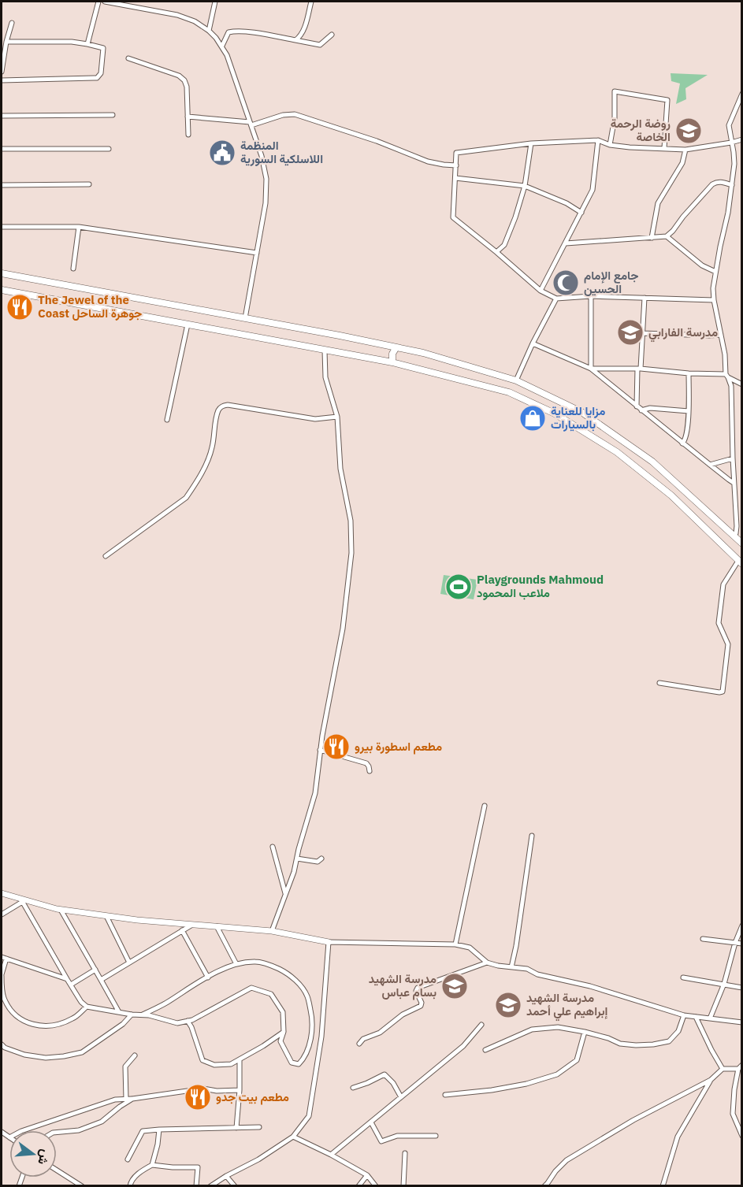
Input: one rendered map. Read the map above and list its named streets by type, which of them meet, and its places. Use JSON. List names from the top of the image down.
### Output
{
  "places": {
    "school or university": [
      "روضة الرحمة الخاصة",
      "مدرسة الفارابي",
      "مدرسة الشهيد بسام عباس",
      "مدرسة الشهيد إبراهيم علي أحمد"
    ],
    "public building": ["المنظمة اللاسلكية السورية"],
    "mosque": ["جامع الإمام الحسين"],
    "restaurant": ["The Jewel of the Coast جوهرة الساحل", "مطعم اسطورة بيرو", "مطعم بيت جدو"],
    "shop": ["مزايا للعناية بالسيارات"],
    "sports": ["Playgrounds Mahmoud ملاعب المحمود"]
  },
  "north": "right"
}
